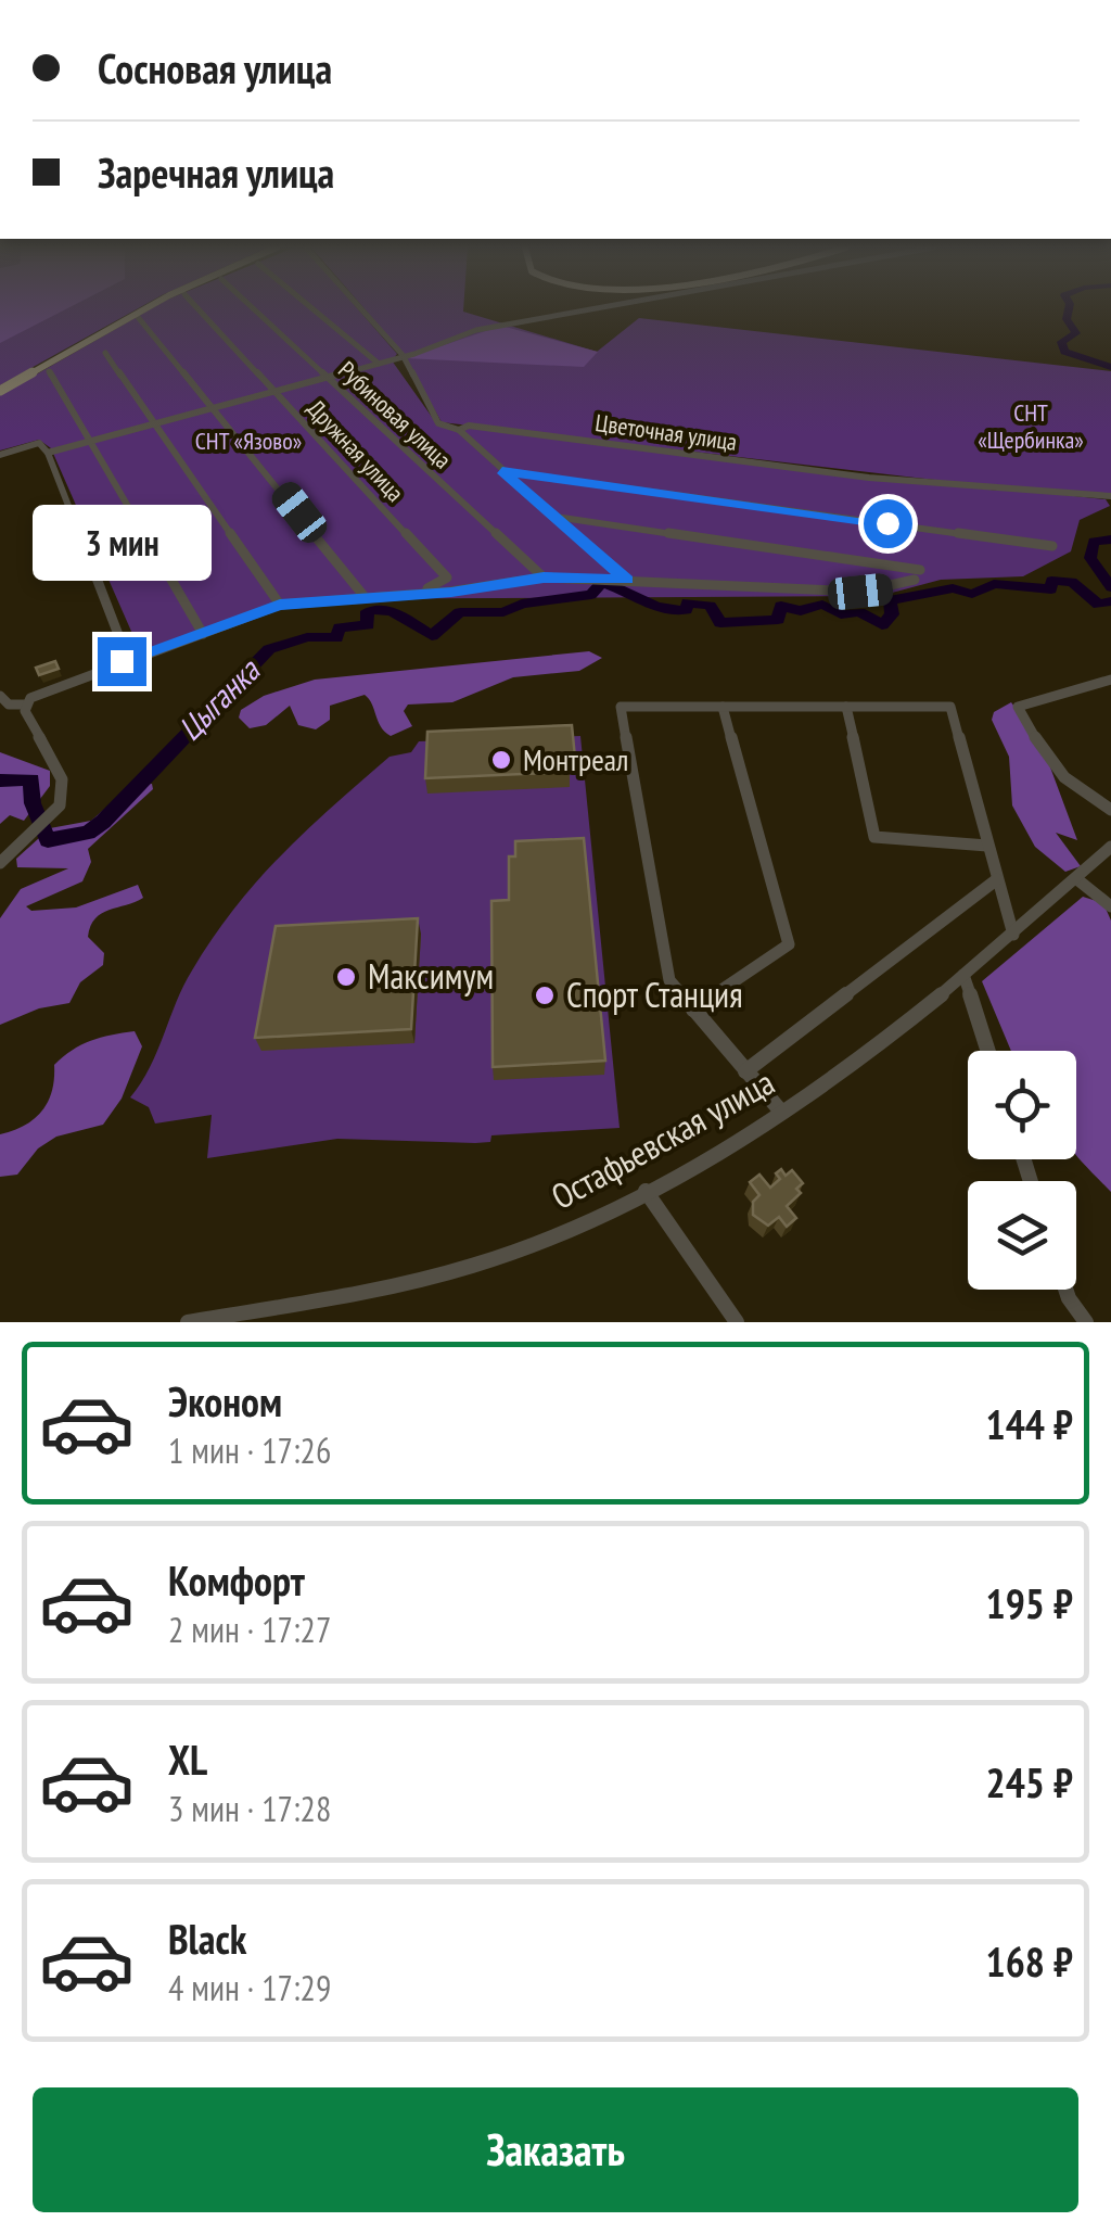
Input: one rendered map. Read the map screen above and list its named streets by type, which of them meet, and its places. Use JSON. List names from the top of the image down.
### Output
{
  "streets": {
    "street": [
      "Рубиновая улица",
      "Цветочная улица",
      "Дружная улица",
      "Остафьевская улица"
    ]
  },
  "water": ["Цыганка"],
  "parks": ["СНТ «Щербинка»", "СНТ «Язово»"],
  "places": ["Монтреал", "Максимум", "Спорт Станция"],
  "page": {
    "banner": ["Сосновая улица", "Заречная улица"],
    "bubble": "3 мин",
    "list": [
      {
        "name": "Эконом",
        "note": "1 мин · 17:26",
        "value": "144 ₽"
      },
      {
        "name": "Комфорт",
        "note": "2 мин · 17:27",
        "value": "195 ₽"
      },
      {
        "name": "XL",
        "note": "3 мин · 17:28",
        "value": "245 ₽"
      },
      {
        "name": "Black",
        "note": "4 мин · 17:29",
        "value": "168 ₽"
      }
    ],
    "buttons": "Заказать"
  }
}
